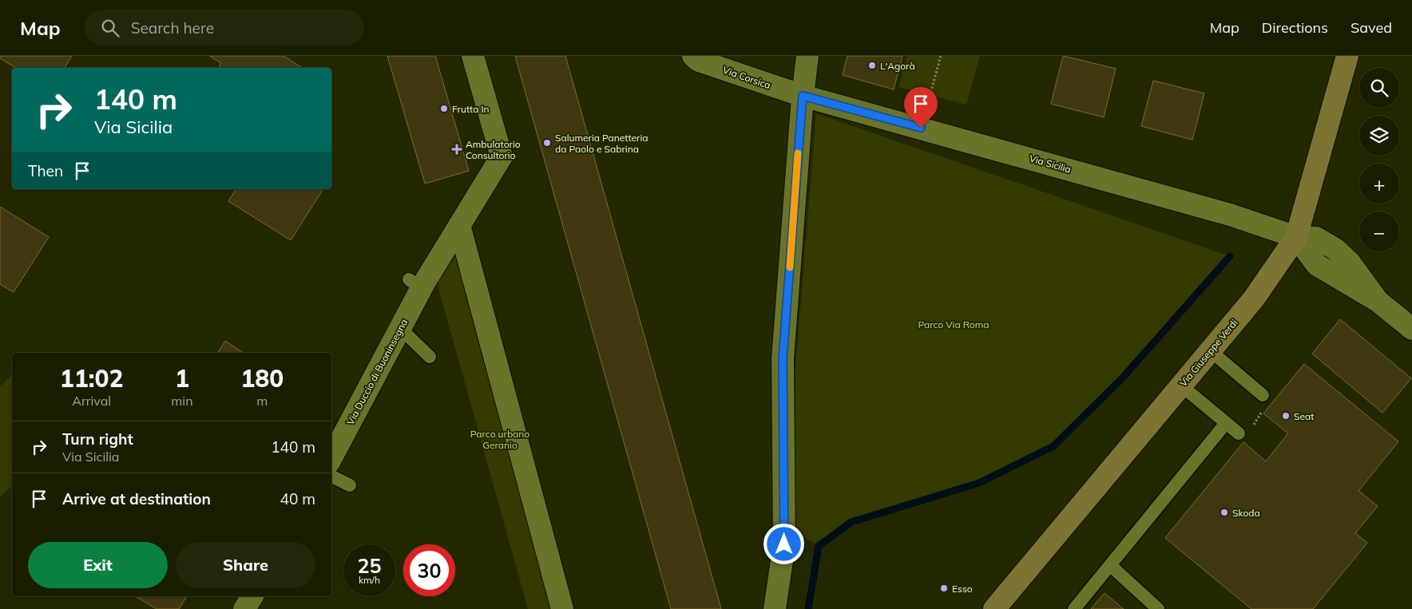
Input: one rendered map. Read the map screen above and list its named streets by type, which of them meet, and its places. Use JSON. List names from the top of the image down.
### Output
{
  "streets": {
    "main road": ["Via Giuseppe Verdi"],
    "street": ["Via Corsica", "Via Sicilia", "Via Duccio di Buoninsegna"]
  },
  "crossings": [
    ["Via Corsica", "Via Sicilia"],
    ["Via Sicilia", "Via Giuseppe Verdi"]
  ],
  "parks": ["Parco Via Roma", "Parco urbano Geranio"],
  "places": {
    "other": [
      "L'Agorà",
      "Frutta In",
      "Salumeria Panetteria da Paolo e Sabrina",
      "Seat",
      "Skoda",
      "Esso"
    ],
    "health": ["Ambulatorio Consultorio"]
  },
  "page": {
    "header": "Map",
    "search": "Search here",
    "nav": ["Map", "Directions", "Saved"],
    "map_buttons": ["+", "−"],
    "turn": ["140 m", "Via Sicilia"],
    "then": "Then",
    "eta": [
      "11:02",
      "Arrival",
      "1",
      "min",
      "180",
      "m"
    ],
    "list": [
      {
        "name": "Turn right",
        "note": "Via Sicilia",
        "value": "140 m"
      },
      {
        "name": "Arrive at destination",
        "value": "40 m"
      }
    ],
    "buttons": ["Exit", "Share"],
    "speed": "25 km/h",
    "limit": "30"
  }
}
